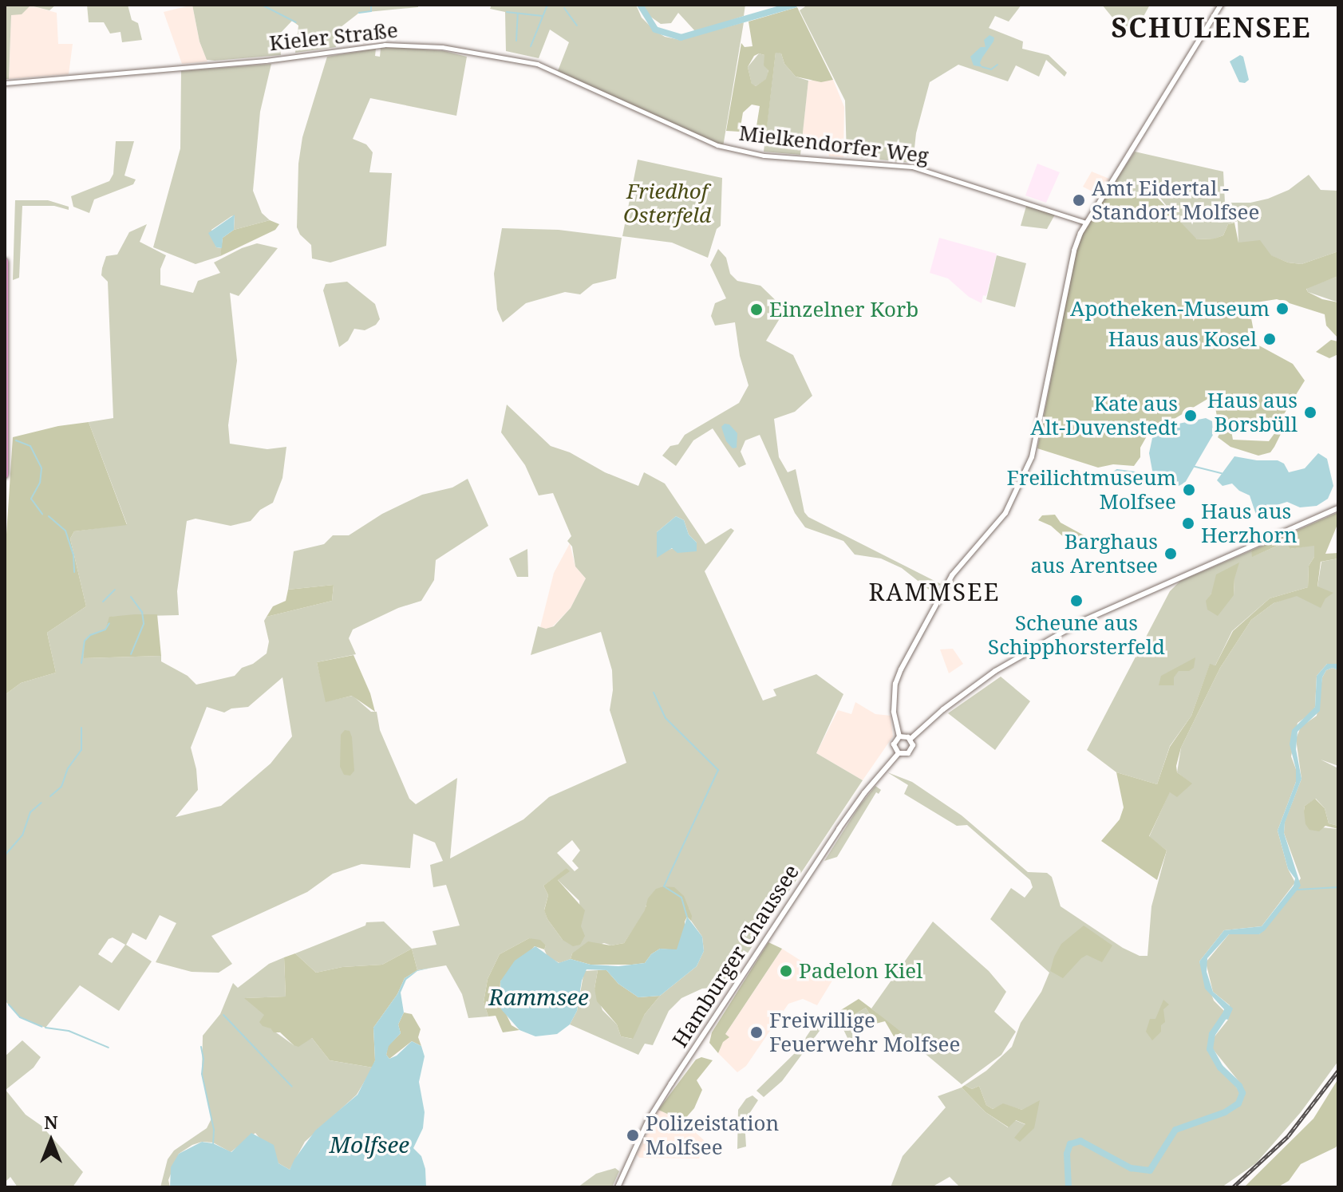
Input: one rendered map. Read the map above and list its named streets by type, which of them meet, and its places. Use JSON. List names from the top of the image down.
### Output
{
  "streets": {
    "main road": ["Hamburger Chaussee"],
    "street": ["Kieler Straße", "Mielkendorfer Weg"]
  },
  "crossings": [
    ["Kieler Straße", "Mielkendorfer Weg"]
  ],
  "districts": ["SCHULENSEE", "RAMMSEE"],
  "water": ["Rammsee", "Molfsee"],
  "parks": ["Friedhof Osterfeld"],
  "places": [
    "Amt Eidertal - Standort Molfsee",
    "Apotheken-Museum",
    "Einzelner Korb",
    "Haus aus Kosel",
    "Haus aus Borsbüll",
    "Kate aus Alt-Duvenstedt",
    "Freilichtmuseum Molfsee",
    "Haus aus Herzhorn",
    "Barghaus aus Arentsee",
    "Scheune aus Schipphorsterfeld",
    "Padelon Kiel",
    "Freiwillige Feuerwehr Molfsee",
    "Polizeistation Molfsee"
  ],
  "north": "top"
}
